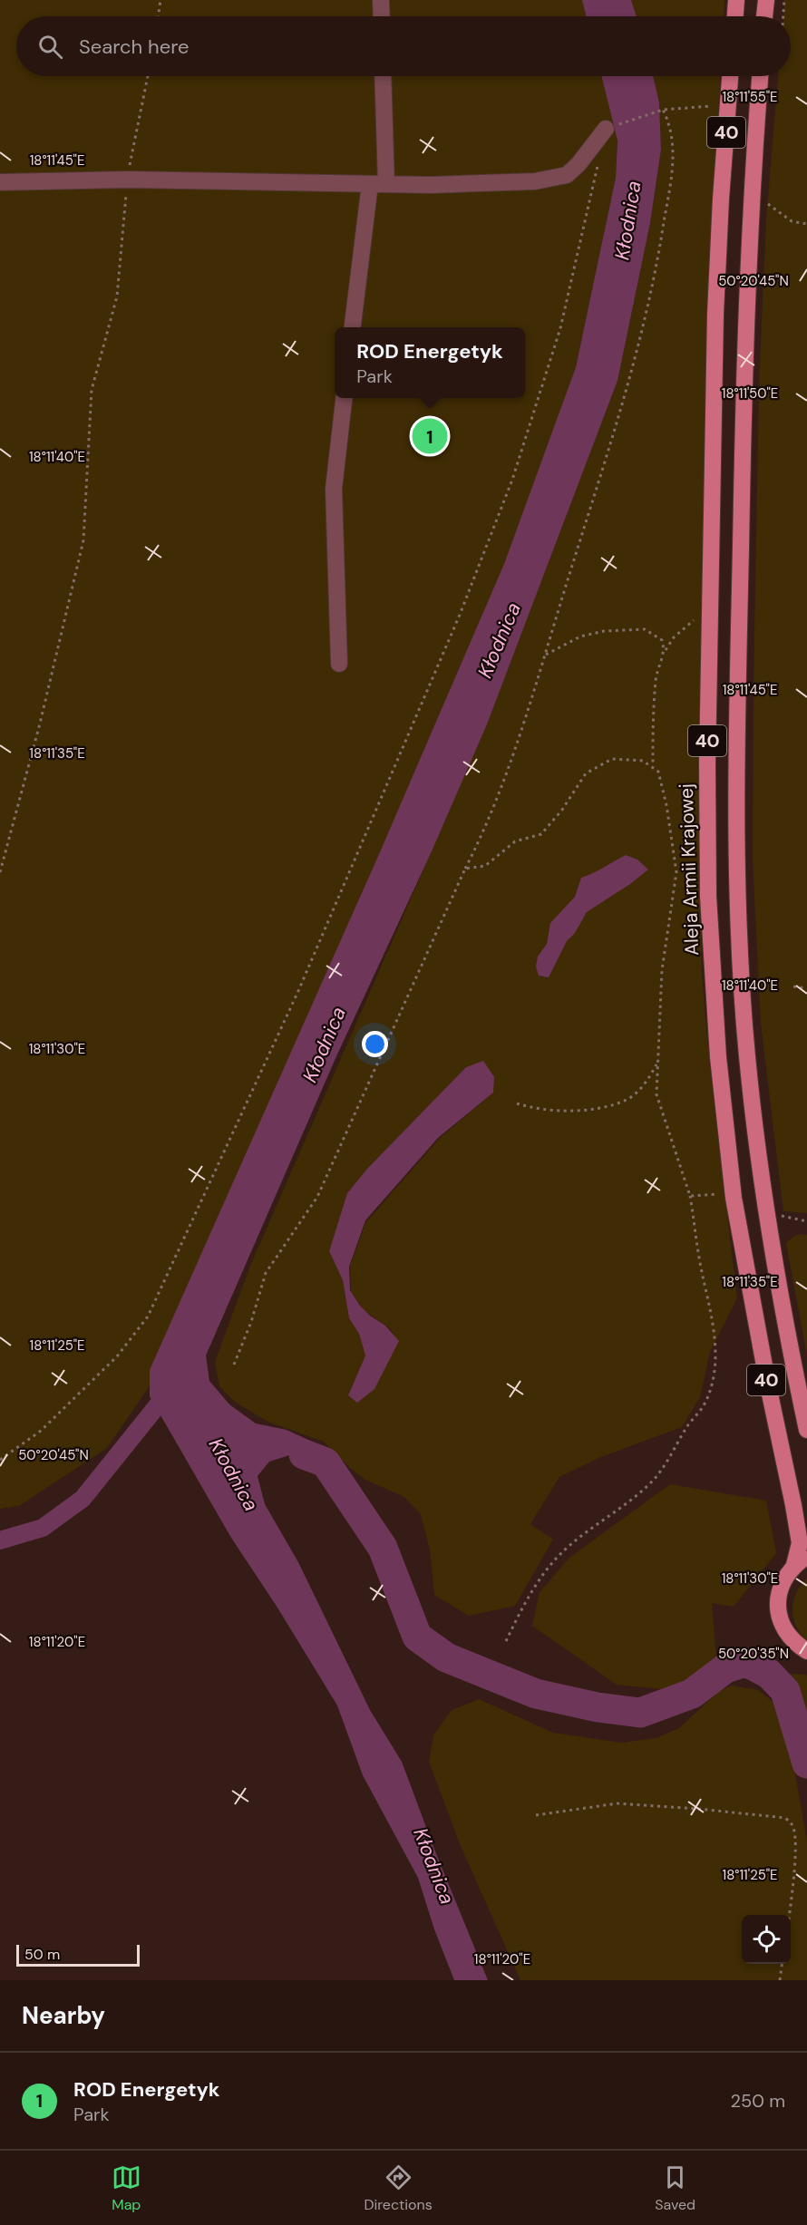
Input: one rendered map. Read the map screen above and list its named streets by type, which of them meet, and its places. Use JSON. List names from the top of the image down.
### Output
{
  "streets": {
    "main road": ["40", "Aleja Armii Krajowej"]
  },
  "crossings": [
    ["40", "Aleja Armii Krajowej"]
  ],
  "water": ["Kłodnica"],
  "scale_bar": "50 m",
  "page": {
    "search": "Search here",
    "popup": ["ROD Energetyk", "Park"],
    "pins": "1",
    "scale": "50 m",
    "heading": "Nearby",
    "list": [
      {
        "mark": "1",
        "name": "ROD Energetyk",
        "note": "Park",
        "value": "250 m"
      }
    ],
    "nav": ["Map", "Directions", "Saved"]
  },
  "coordinates": [
    "18°11'55\"E",
    "18°11'45\"E",
    "50°20'45\"N",
    "18°11'50\"E",
    "18°11'40\"E",
    "18°11'35\"E",
    "18°11'30\"E",
    "18°11'25\"E",
    "18°11'20\"E",
    "50°20'35\"N"
  ]
}
